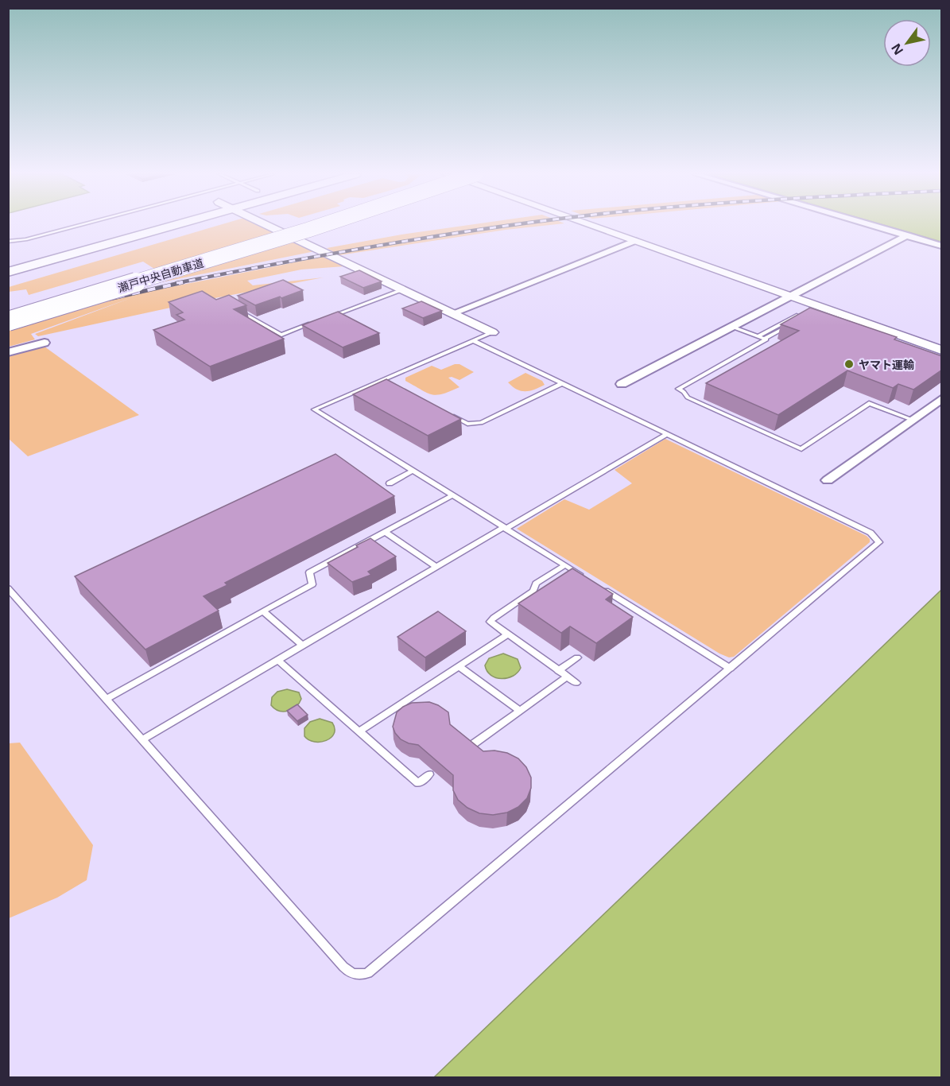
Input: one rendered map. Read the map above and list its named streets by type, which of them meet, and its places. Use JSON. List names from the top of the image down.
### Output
{
  "streets": {
    "highway": ["瀬戸中央自動車道"]
  },
  "places": ["ヤマト運輸"],
  "north": "bottom left"
}
